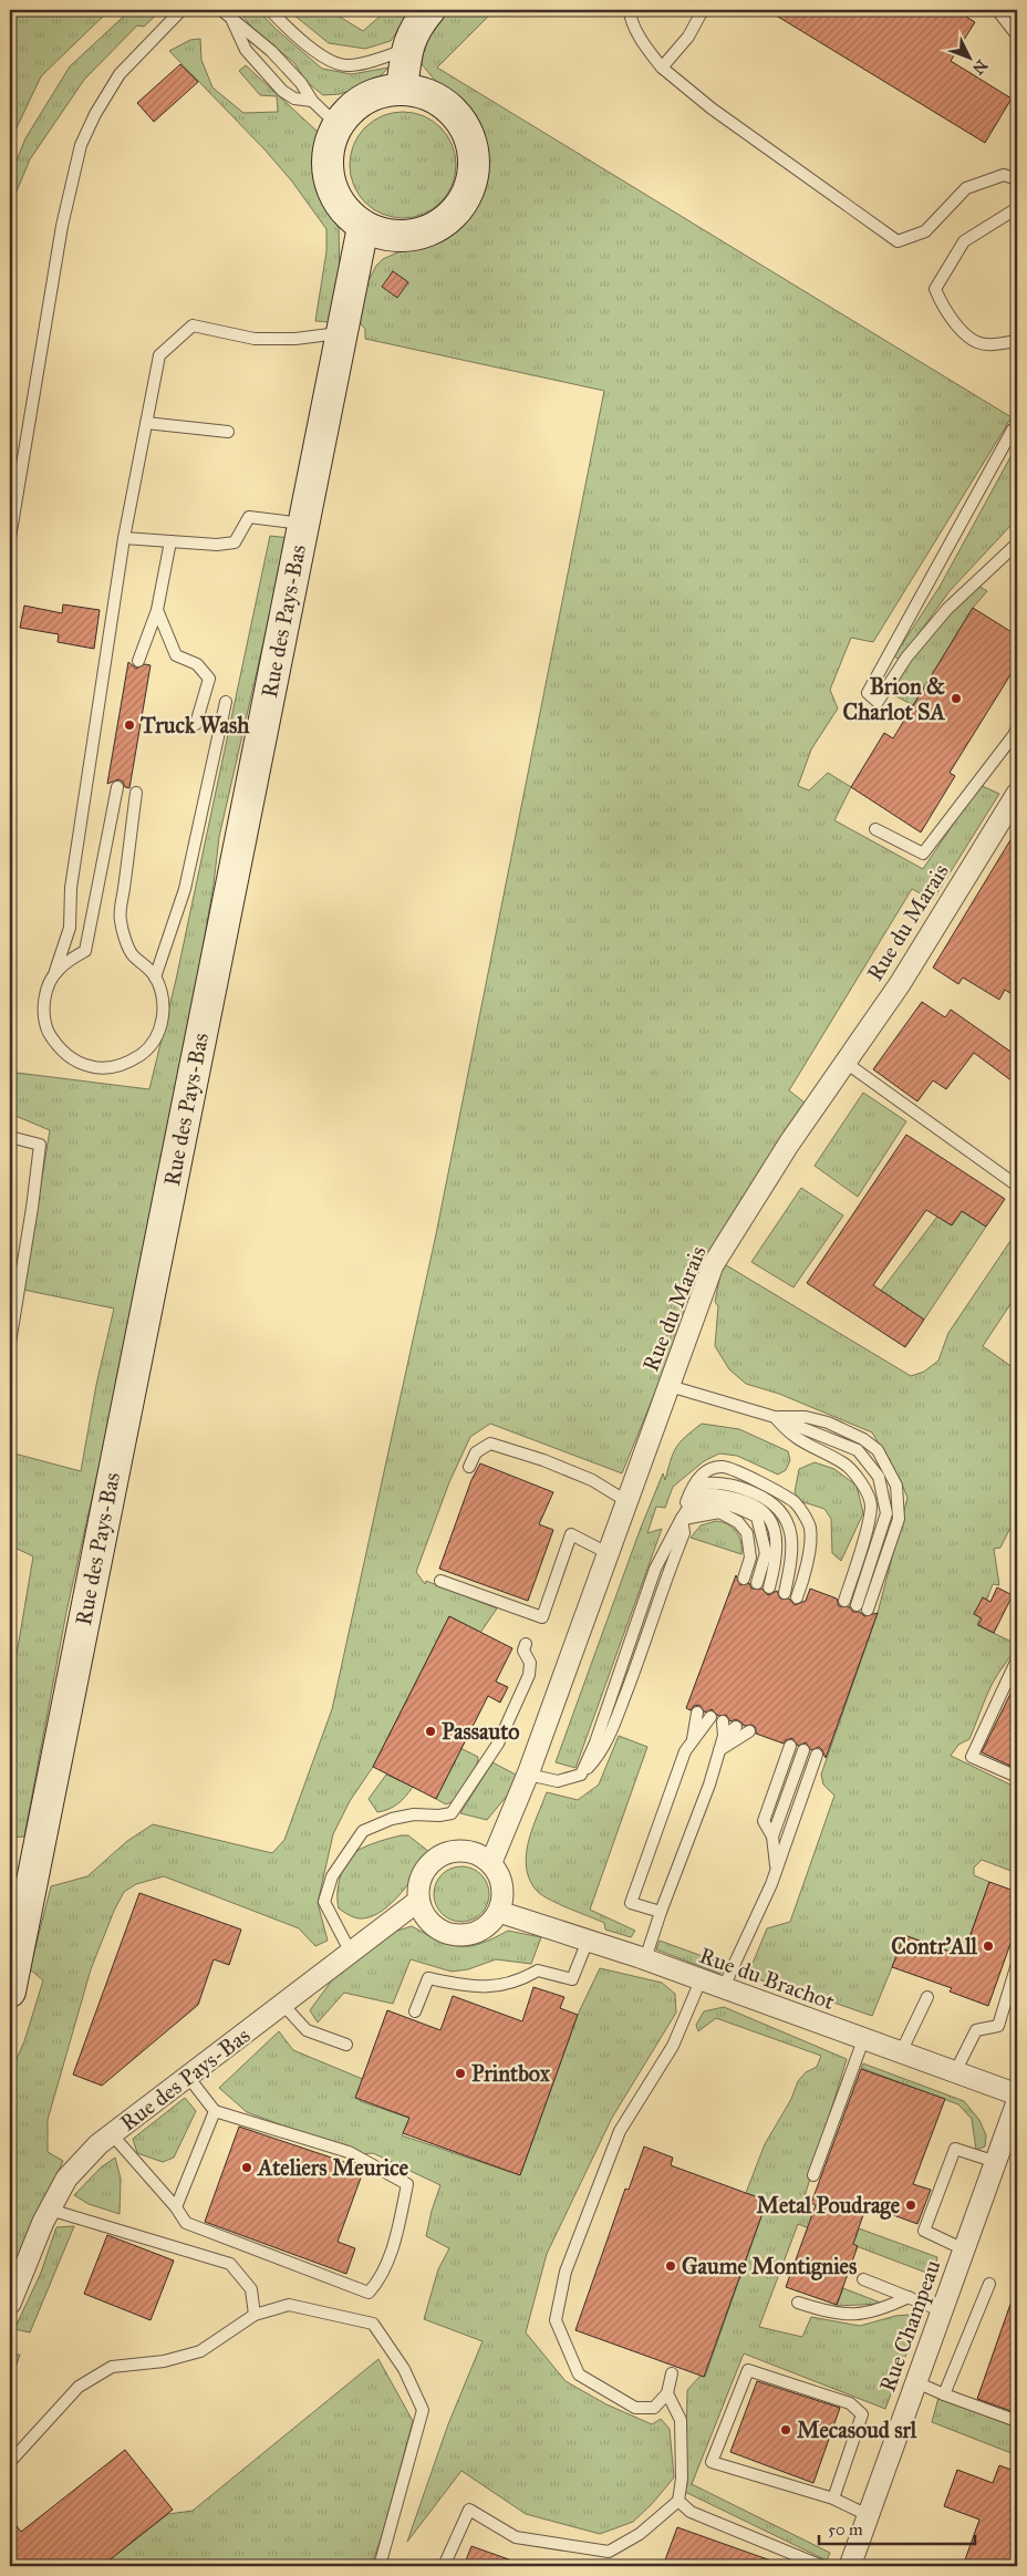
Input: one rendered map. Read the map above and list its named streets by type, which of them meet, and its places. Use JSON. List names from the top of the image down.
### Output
{
  "streets": {
    "street": [
      "Rue des Pays-Bas",
      "Rue du Marais",
      "Rue du Brachot",
      "Rue Champeau"
    ]
  },
  "crossings": [
    ["Rue des Pays-Bas", "Rue du Marais"],
    ["Rue des Pays-Bas", "Rue du Brachot"],
    ["Rue du Marais", "Rue du Brachot"]
  ],
  "places": [
    "Brion & Charlot SA",
    "Truck Wash",
    "Passauto",
    "Contr'All",
    "Printbox",
    "Ateliers Meurice",
    "Metal Poudrage",
    "Gaume Montignies",
    "Mecasoud srl"
  ],
  "scale_bar": "50 m",
  "north": "bottom right"
}
